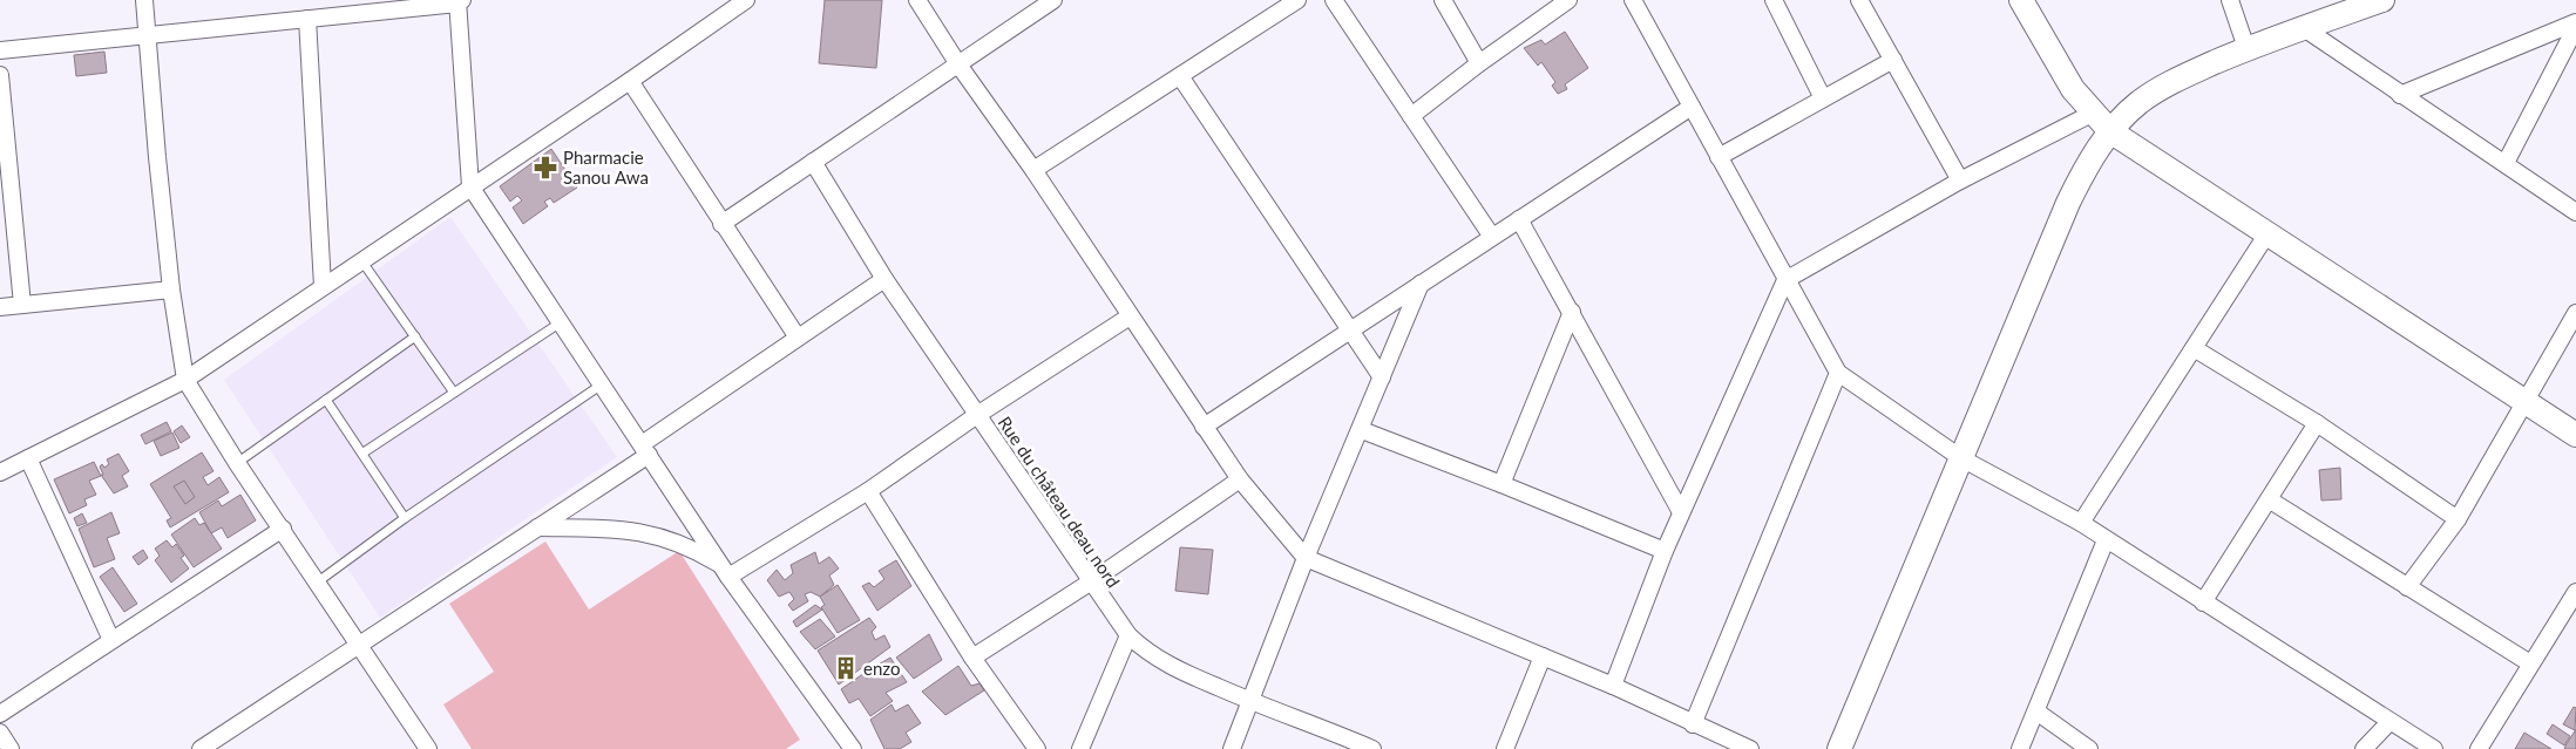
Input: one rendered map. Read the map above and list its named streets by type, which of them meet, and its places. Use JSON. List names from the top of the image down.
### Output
{
  "streets": {
    "street": ["Rue du château deau nord"]
  },
  "places": {
    "pharmacy": ["Pharmacie Sanou Awa"],
    "building": ["enzo"]
  }
}
